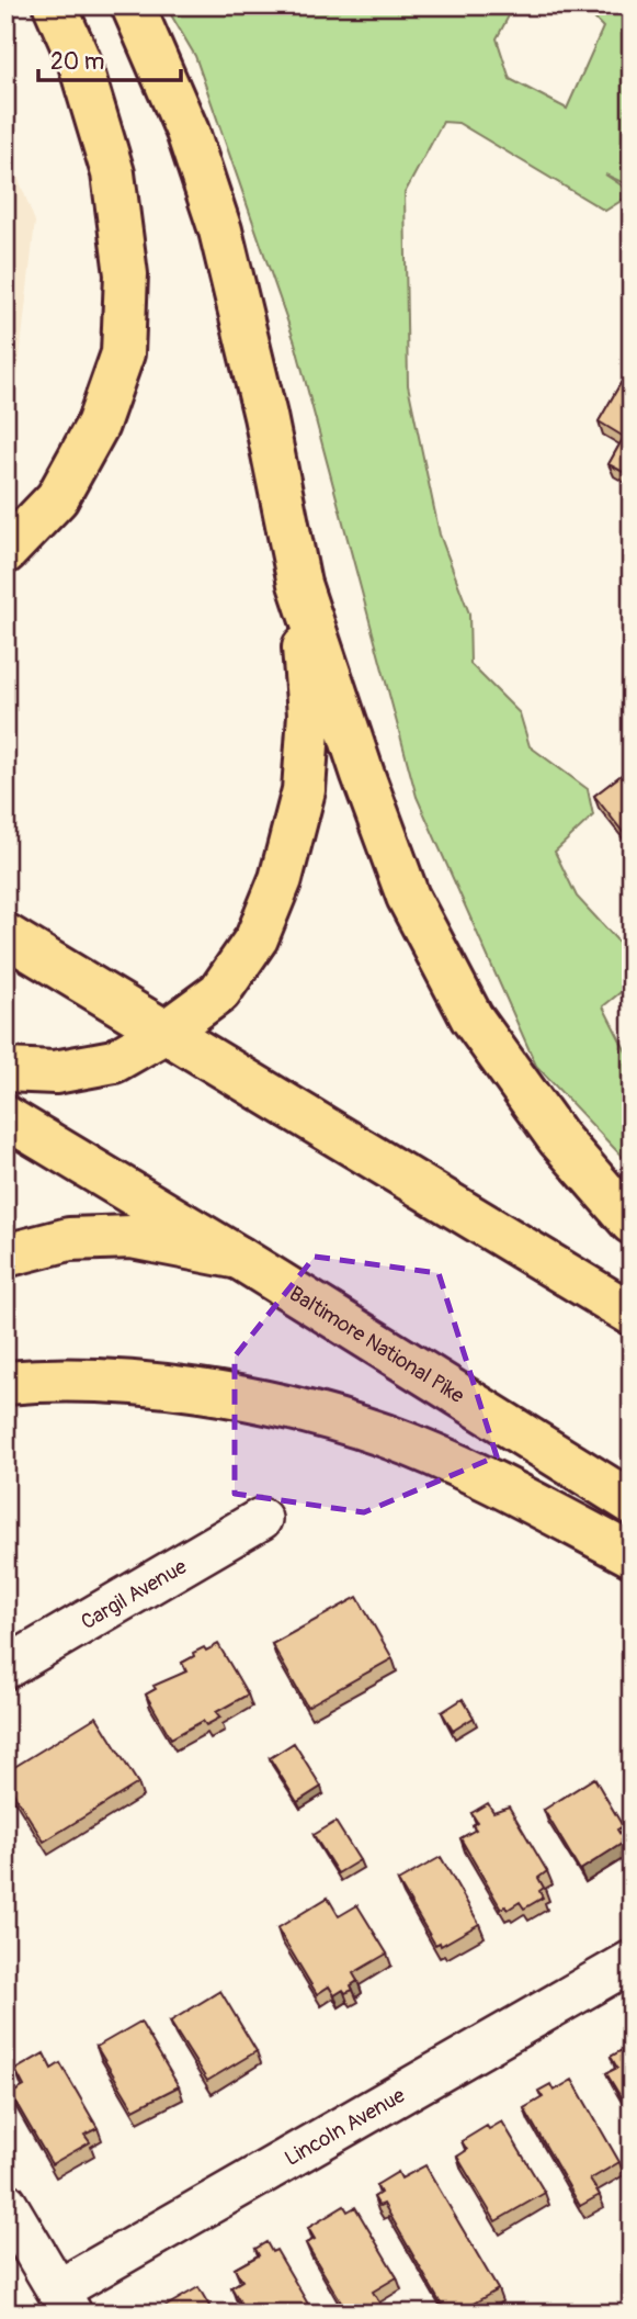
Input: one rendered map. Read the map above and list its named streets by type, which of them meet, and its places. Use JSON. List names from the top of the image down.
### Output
{
  "streets": {
    "main road": ["Baltimore National Pike"],
    "street": ["Cargil Avenue", "Lincoln Avenue"]
  },
  "scale_bar": "20 m"
}
